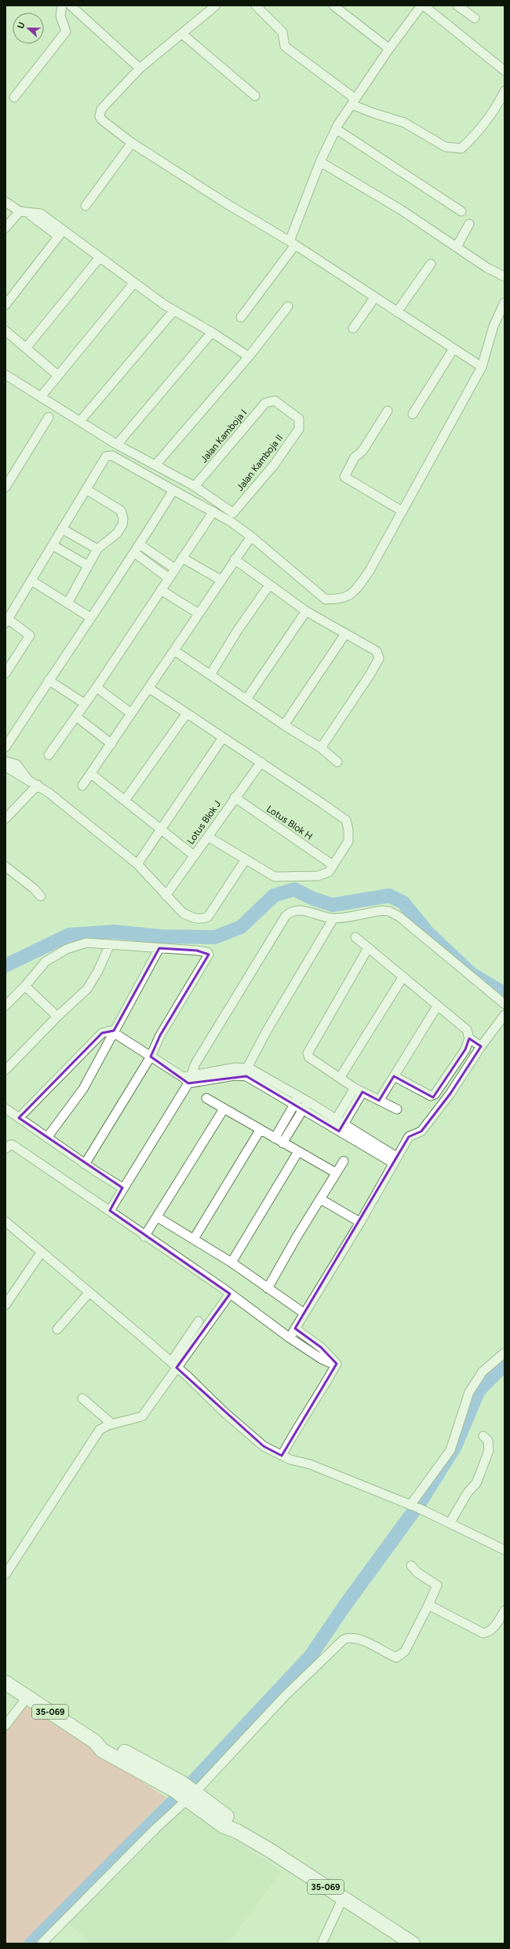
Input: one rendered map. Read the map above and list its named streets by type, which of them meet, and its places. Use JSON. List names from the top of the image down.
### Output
{
  "streets": {
    "main road": ["35-069"],
    "street": [
      "Jalan Kamboja I",
      "Jalan Kamboja II",
      "Lotus Blok J",
      "Lotus Blok H"
    ]
  },
  "crossings": [
    ["Jalan Kamboja I", "Jalan Kamboja II"],
    ["Lotus Blok J", "Lotus Blok H"]
  ],
  "north": "left"
}
